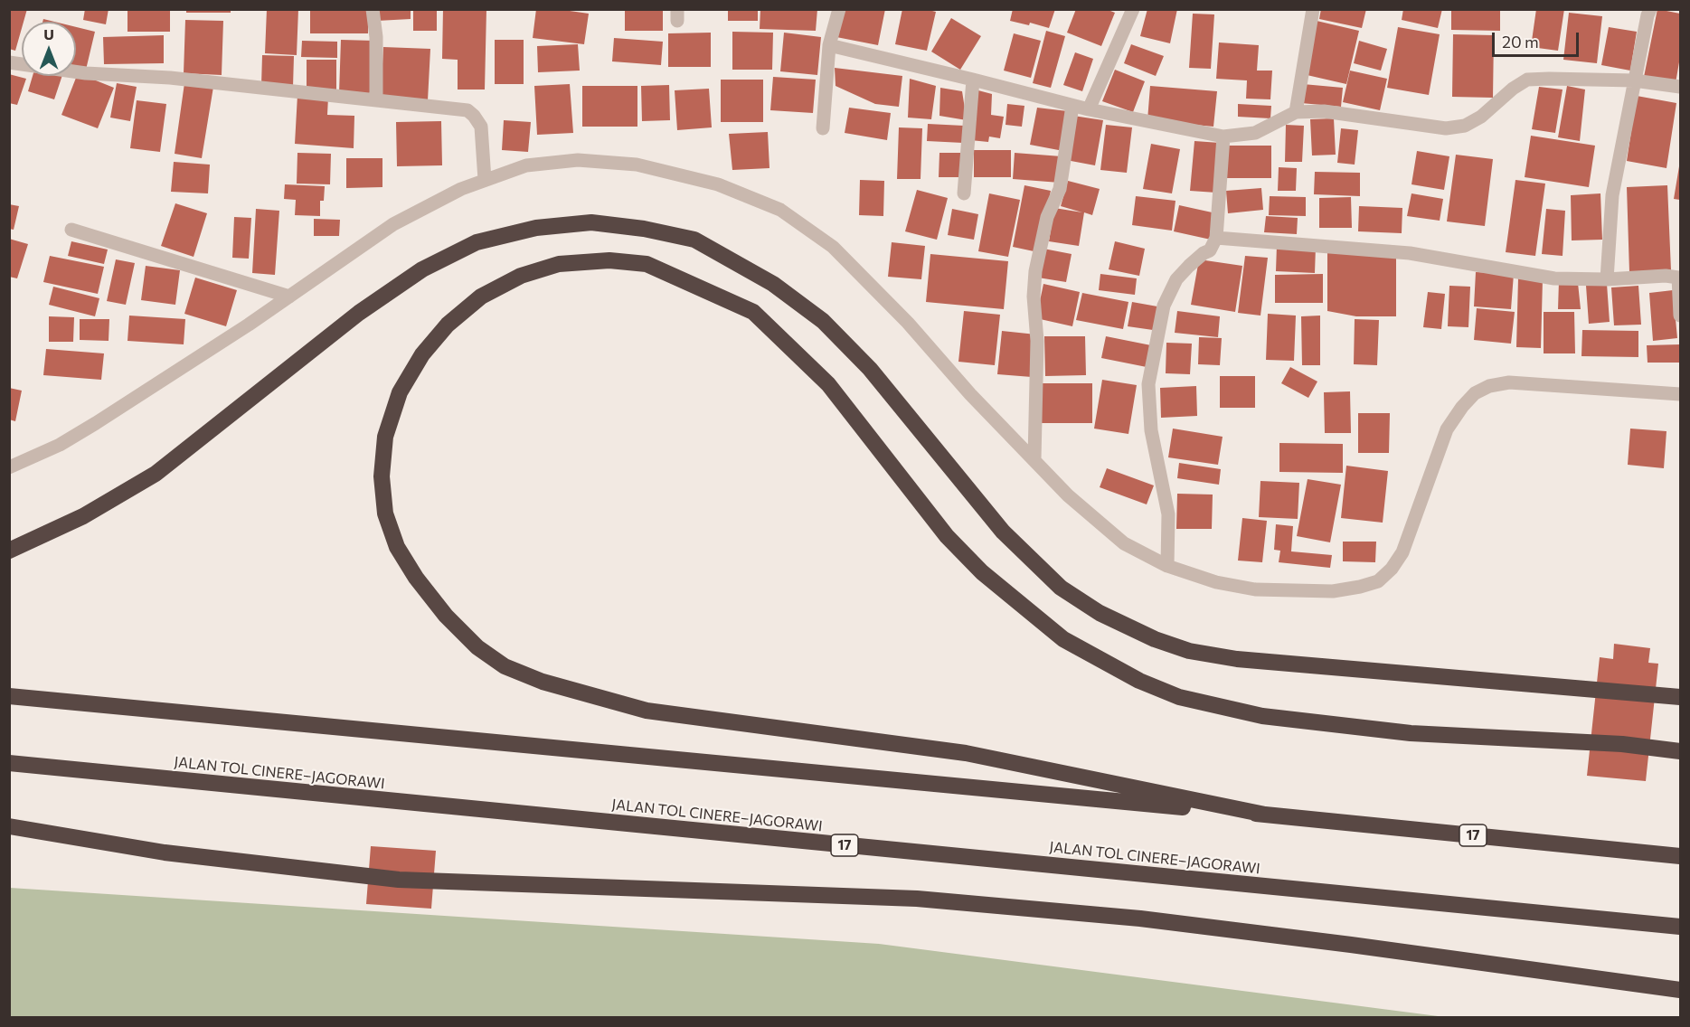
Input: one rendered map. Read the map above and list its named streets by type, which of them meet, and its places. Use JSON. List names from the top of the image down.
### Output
{
  "streets": {
    "highway": ["JALAN TOL CINERE–JAGORAWI", "17"]
  },
  "scale_bar": "20 m",
  "north": "top"
}
